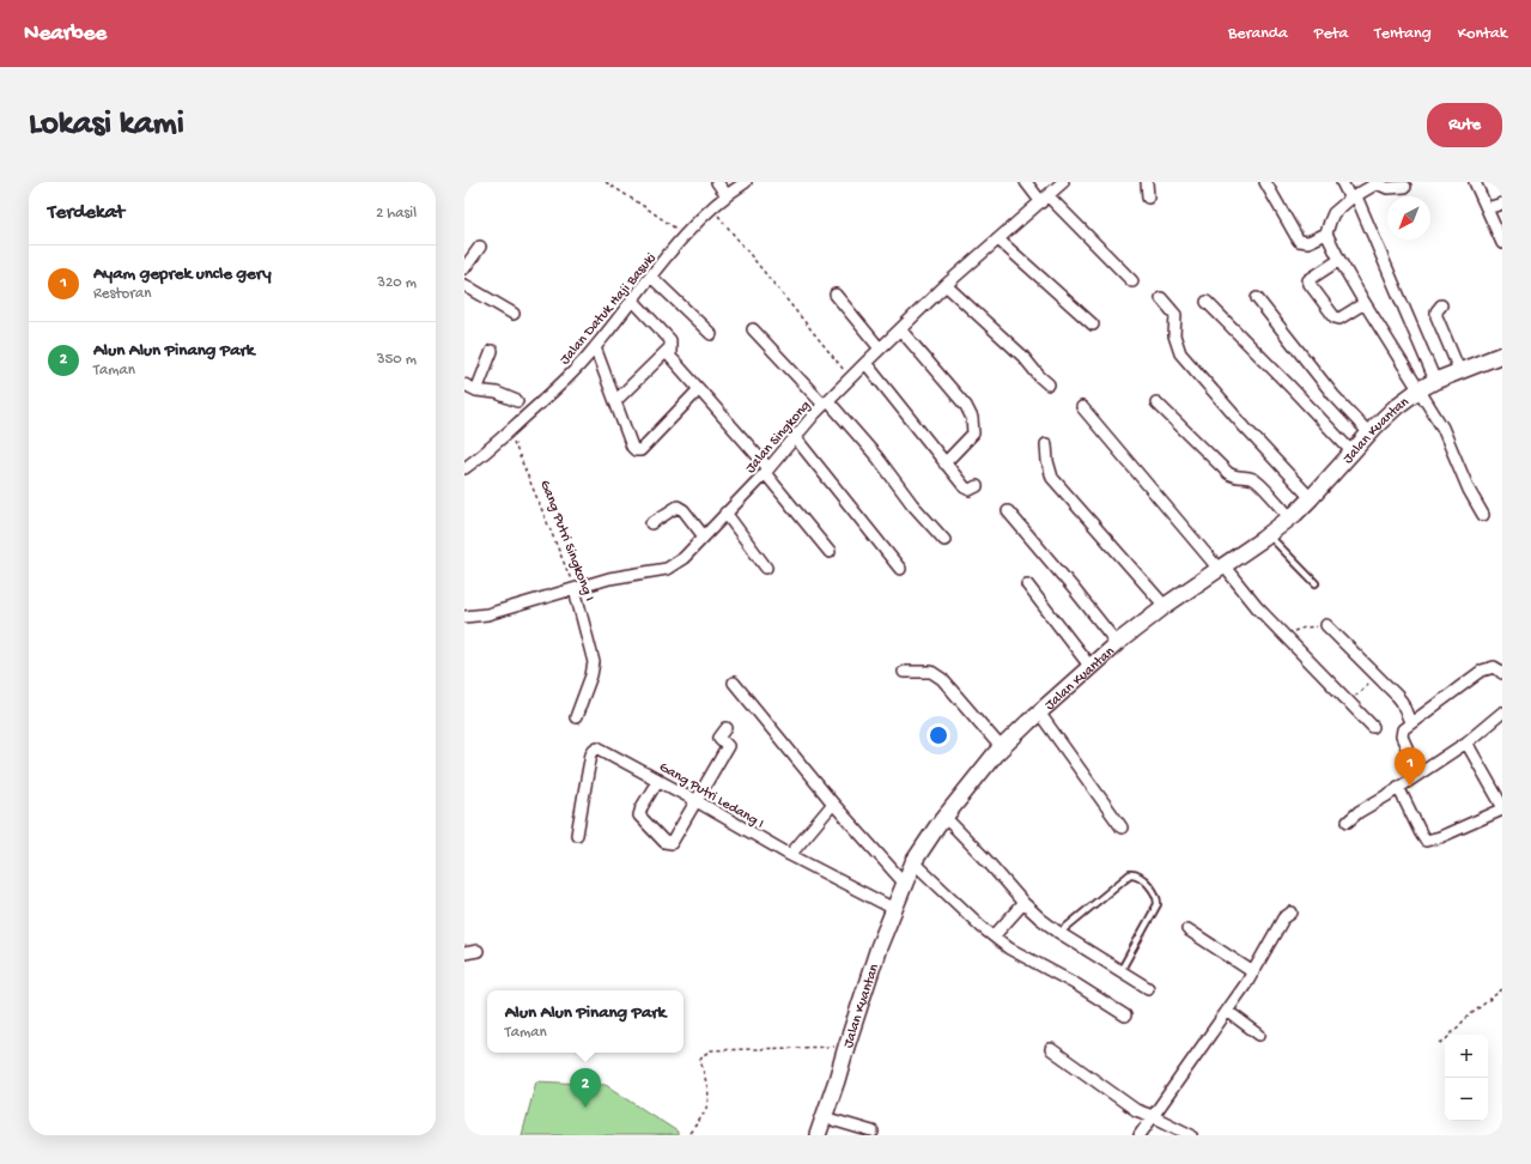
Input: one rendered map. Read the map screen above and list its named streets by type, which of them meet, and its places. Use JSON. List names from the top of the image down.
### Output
{
  "streets": {
    "street": [
      "Jalan Datuk Haji Basuki",
      "Jalan Kuantan",
      "Jalan Singkong",
      "Gang Putri Singkong I",
      "Gang Putri Ledang I"
    ]
  },
  "crossings": [
    ["Jalan Datuk Haji Basuki", "Gang Putri Singkong I"],
    ["Jalan Kuantan", "Gang Putri Ledang I"],
    ["Jalan Singkong", "Gang Putri Singkong I"]
  ],
  "north": "bottom left",
  "page": {
    "header": "Nearbee",
    "nav": [
      "Beranda",
      "Peta",
      "Tentang",
      "Kontak"
    ],
    "buttons": "Rute",
    "title": "Lokasi kami",
    "heading": ["Terdekat", "2 hasil"],
    "list": [
      {
        "mark": "1",
        "name": "Ayam geprek uncle gery",
        "note": "Restoran",
        "value": "320 m"
      },
      {
        "mark": "2",
        "name": "Alun Alun Pinang Park",
        "note": "Taman",
        "value": "350 m"
      }
    ],
    "pins": ["1", "2"],
    "popup": ["Alun Alun Pinang Park", "Taman"],
    "map_buttons": ["+", "−"]
  }
}
